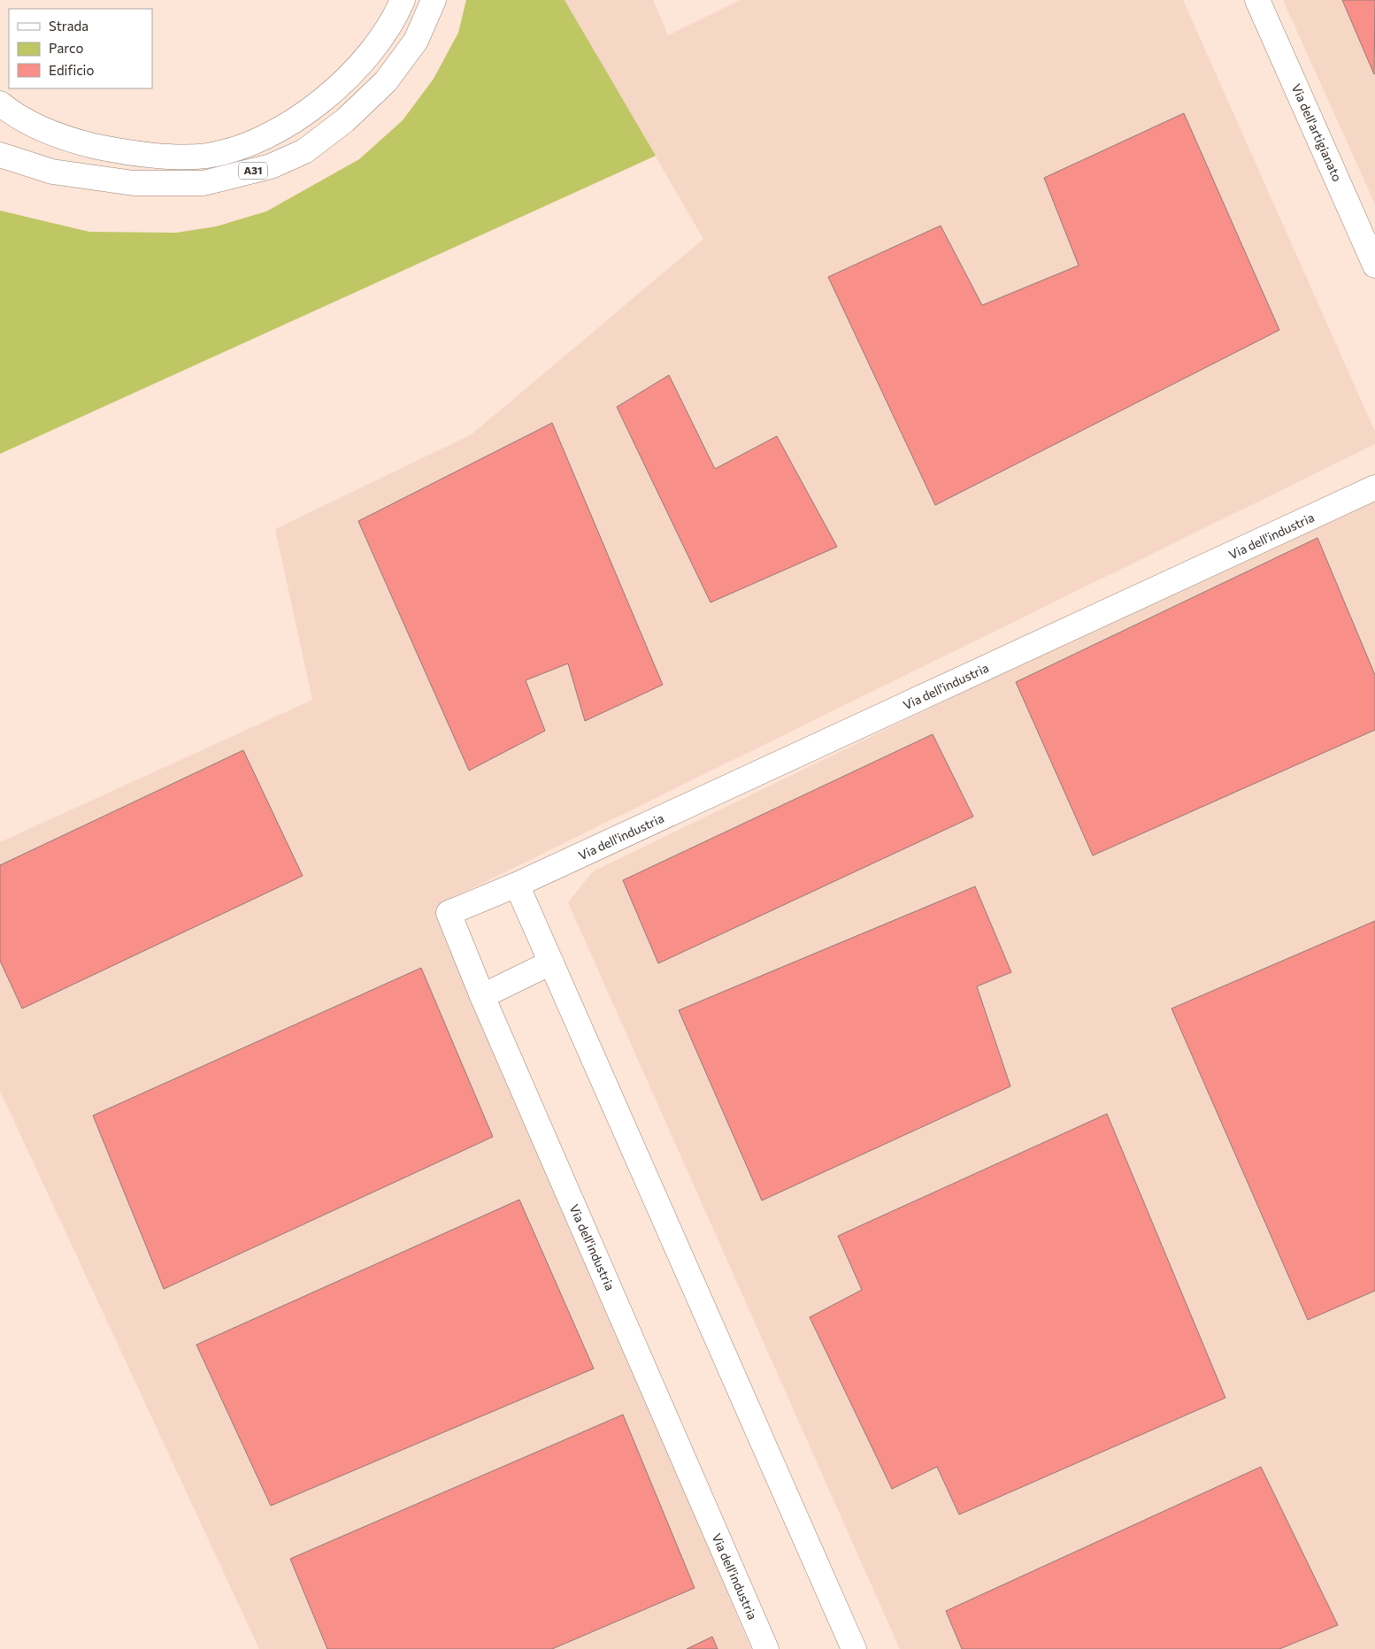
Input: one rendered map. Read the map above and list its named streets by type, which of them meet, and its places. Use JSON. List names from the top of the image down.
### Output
{
  "streets": {
    "main road": ["Via dell'artigianato", "A31", "Via dell'industria"]
  },
  "legend": ["Strada", "Parco", "Edificio"]
}
